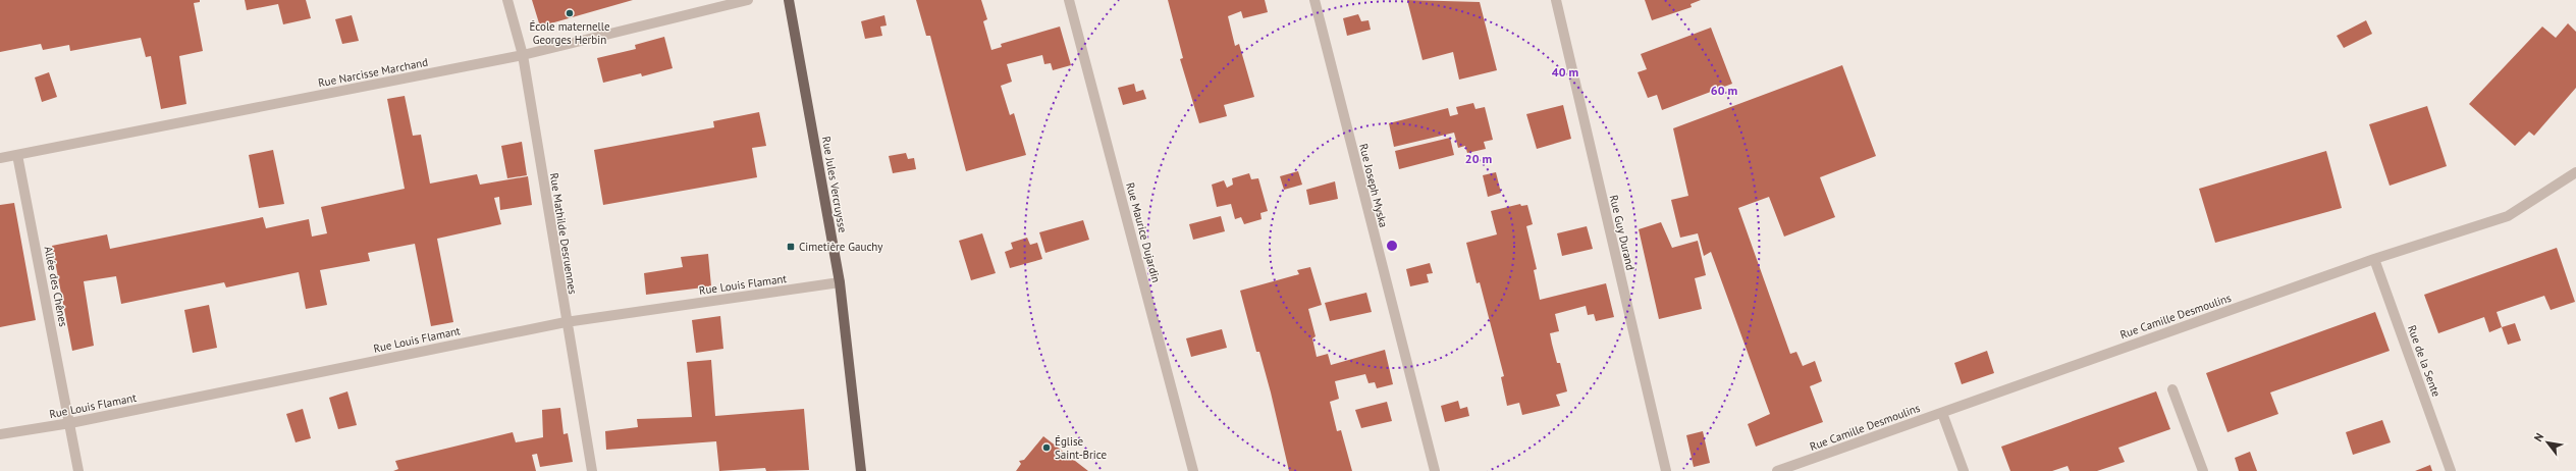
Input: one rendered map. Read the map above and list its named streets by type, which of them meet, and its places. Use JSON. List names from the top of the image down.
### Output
{
  "streets": {
    "main road": ["Rue Jules Vercruysse"],
    "street": [
      "Rue Narcisse Marchand",
      "Rue Joseph Myska",
      "Rue Maurice Dujardin",
      "Rue Guy Durand",
      "Rue Mathilde Desruennes",
      "Rue Louis Flamant",
      "Allée des Chênes",
      "Rue Camille Desmoulins",
      "Rue de la Sente"
    ]
  },
  "crossings": [
    ["Rue Narcisse Marchand", "Rue Mathilde Desruennes"],
    ["Rue Narcisse Marchand", "Allée des Chênes"],
    ["Rue Jules Vercruysse", "Rue Louis Flamant"],
    ["Rue Mathilde Desruennes", "Rue Louis Flamant"],
    ["Rue Louis Flamant", "Allée des Chênes"],
    ["Rue Camille Desmoulins", "Rue de la Sente"]
  ],
  "places": {
    "other": ["École maternelle Georges Herbin", "Église Saint-Brice"],
    "transit": ["Cimetière Gauchy"]
  },
  "north": "top left",
  "rings": ["40 m", "60 m", "20 m"]
}
